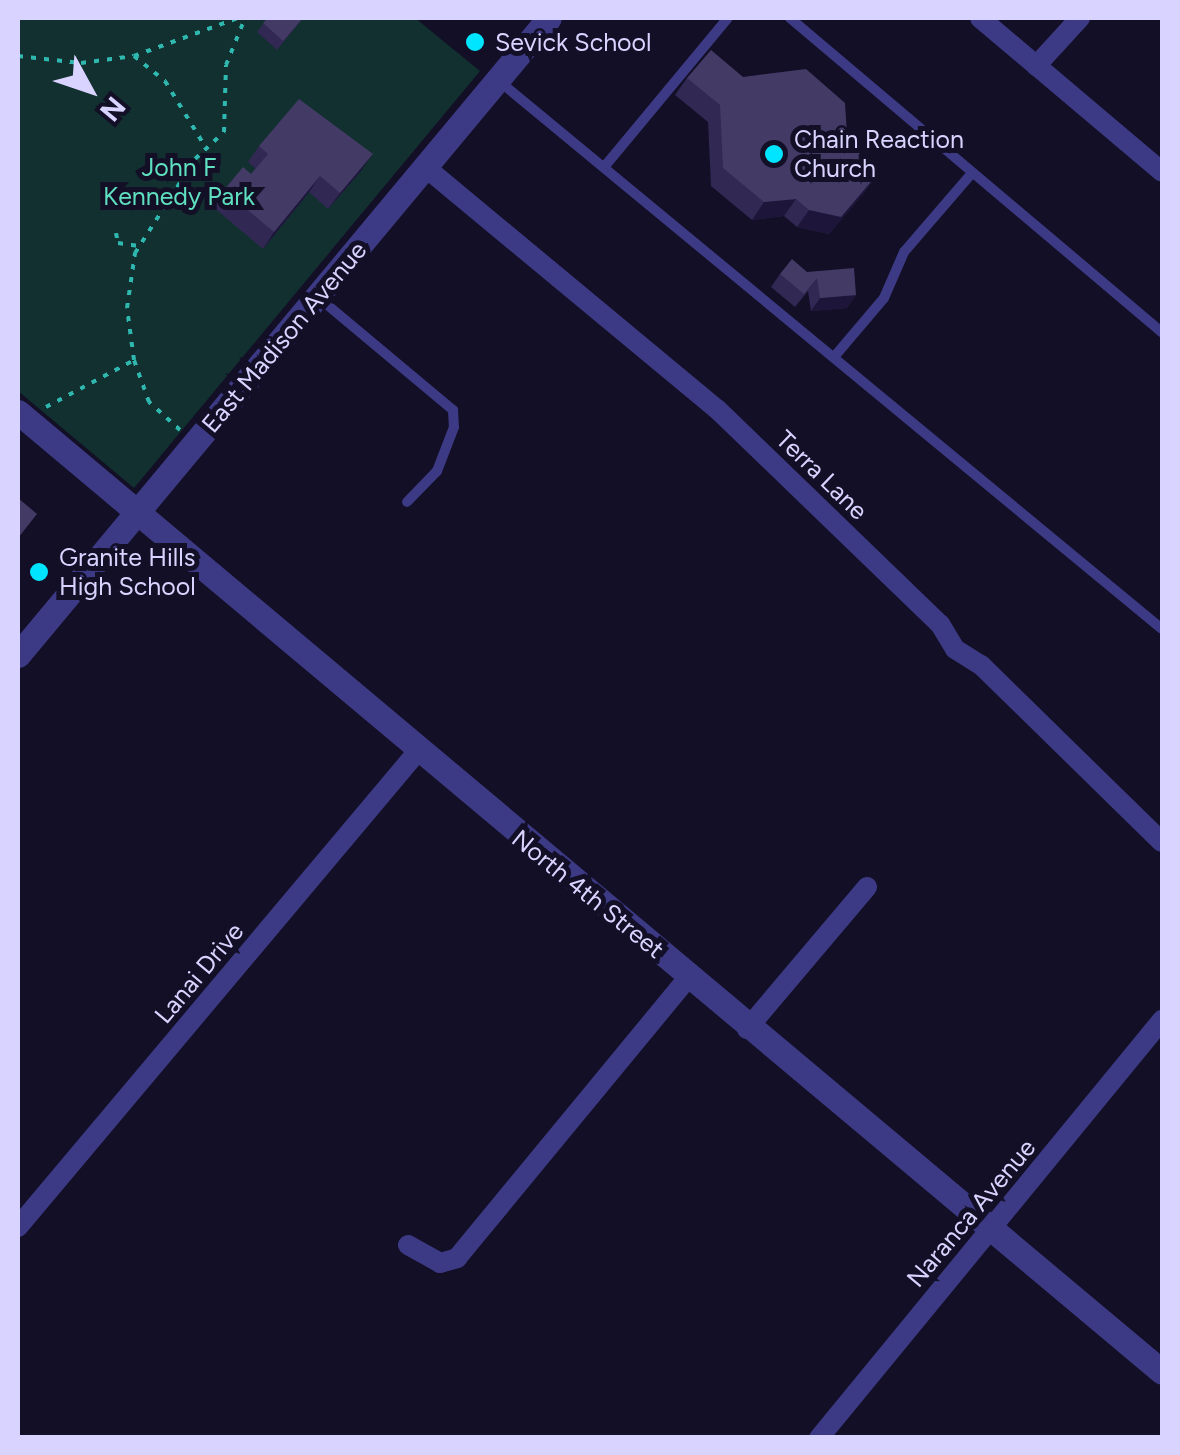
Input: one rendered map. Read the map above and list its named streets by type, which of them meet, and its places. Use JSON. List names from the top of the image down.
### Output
{
  "streets": {
    "street": [
      "East Madison Avenue",
      "Terra Lane",
      "North 4th Street",
      "Lanai Drive",
      "Naranca Avenue"
    ]
  },
  "crossings": [
    ["East Madison Avenue", "Terra Lane"],
    ["East Madison Avenue", "North 4th Street"],
    ["North 4th Street", "Lanai Drive"],
    ["North 4th Street", "Naranca Avenue"]
  ],
  "parks": ["John F Kennedy Park"],
  "places": ["Sevick School", "Chain Reaction Church", "Granite Hills High School"],
  "north": "bottom right"
}
